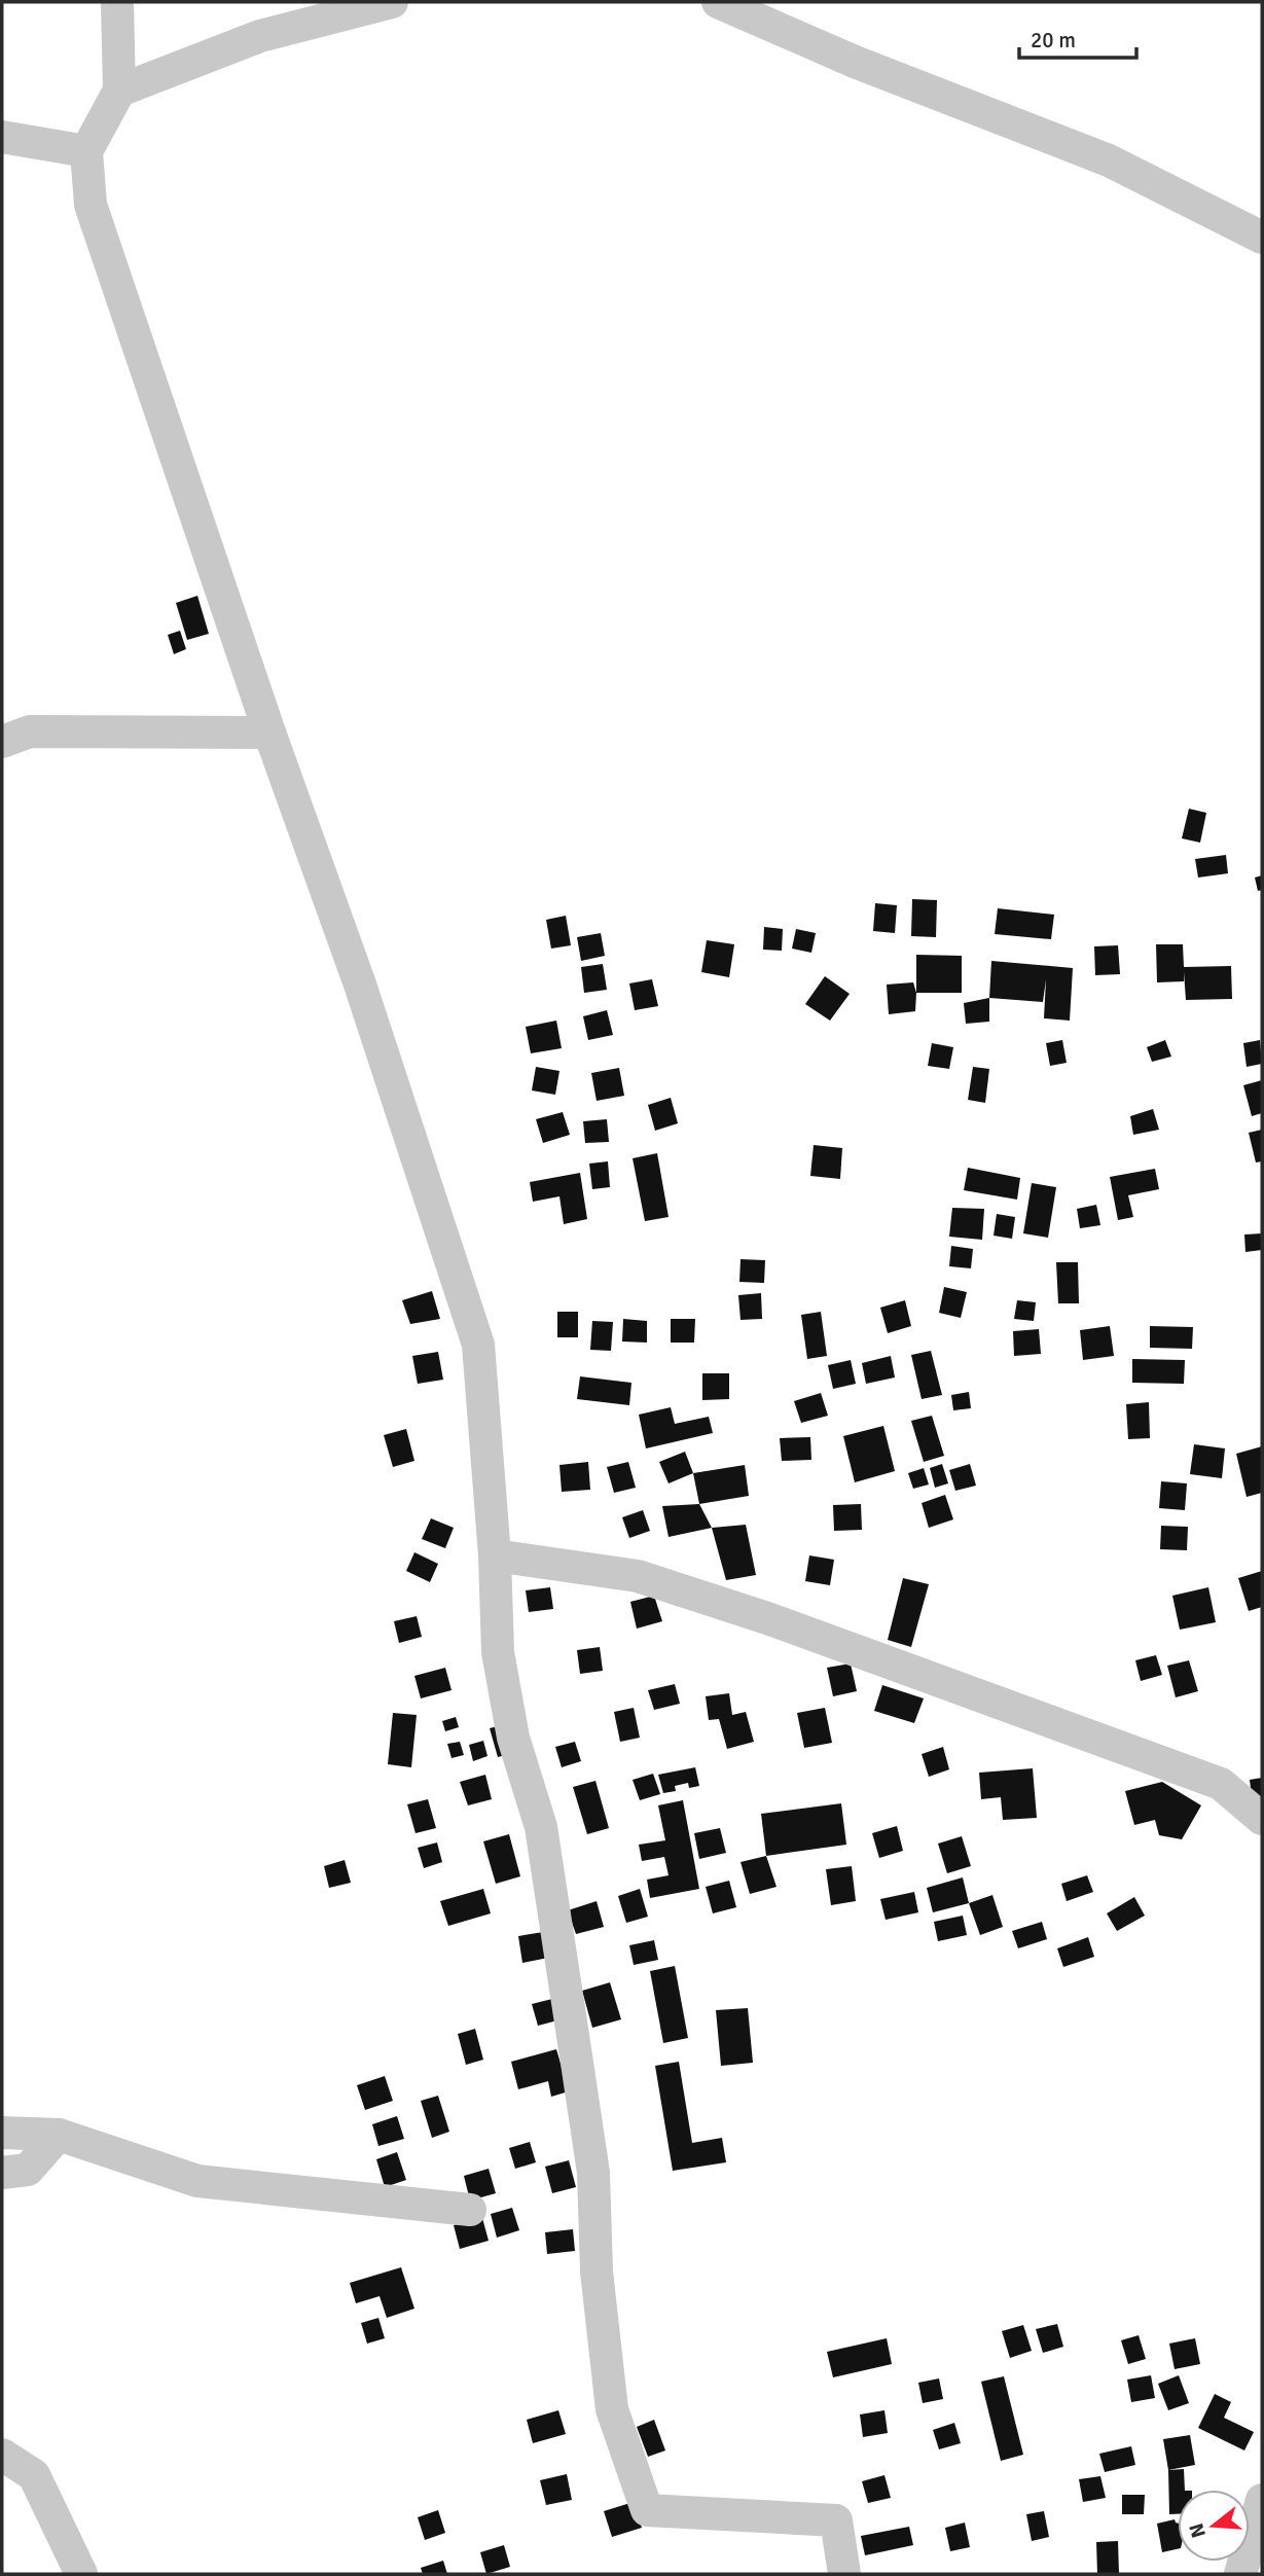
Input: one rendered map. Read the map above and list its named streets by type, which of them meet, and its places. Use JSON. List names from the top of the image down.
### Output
{
  "scale_bar": "20 m",
  "north": "left"
}
